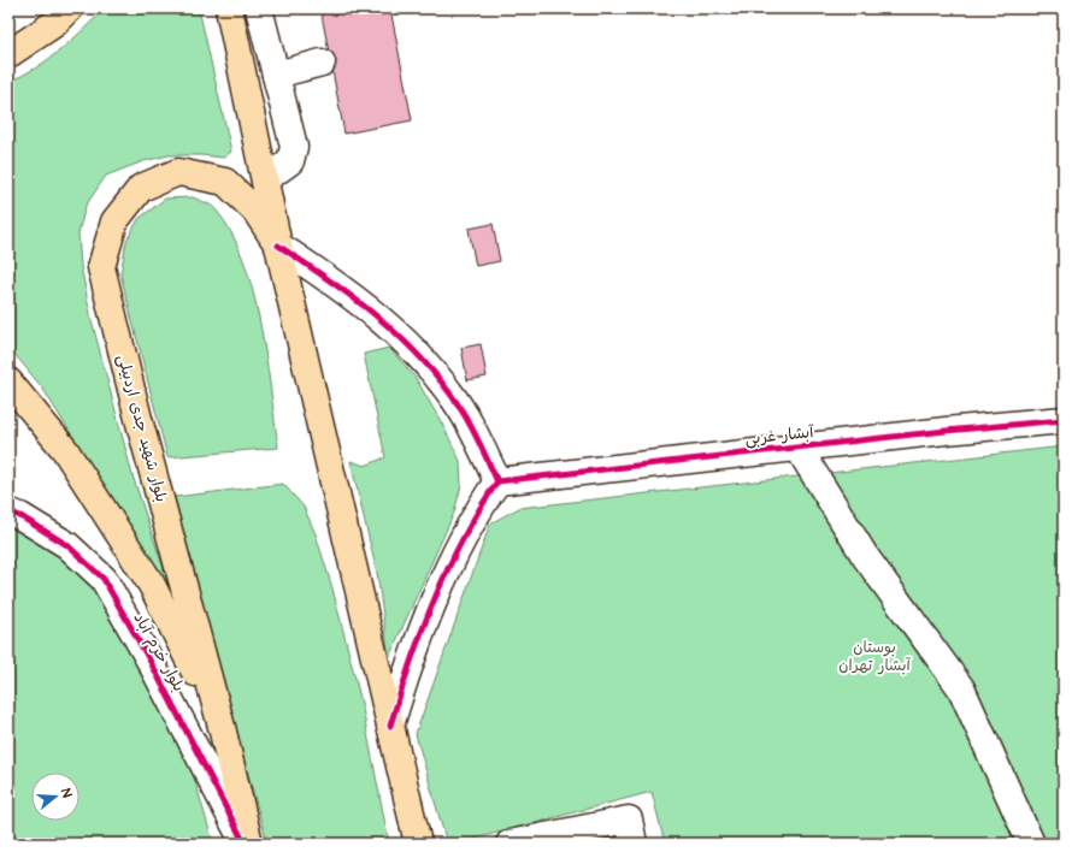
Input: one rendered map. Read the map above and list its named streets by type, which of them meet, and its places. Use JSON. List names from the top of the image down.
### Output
{
  "streets": {
    "main road": ["بلوار شهید جدی اردبیلی"],
    "street": ["آبشار غربی", "بلوار خرم آباد"]
  },
  "parks": ["بوستان آبشار تهران"],
  "north": "right"
}
